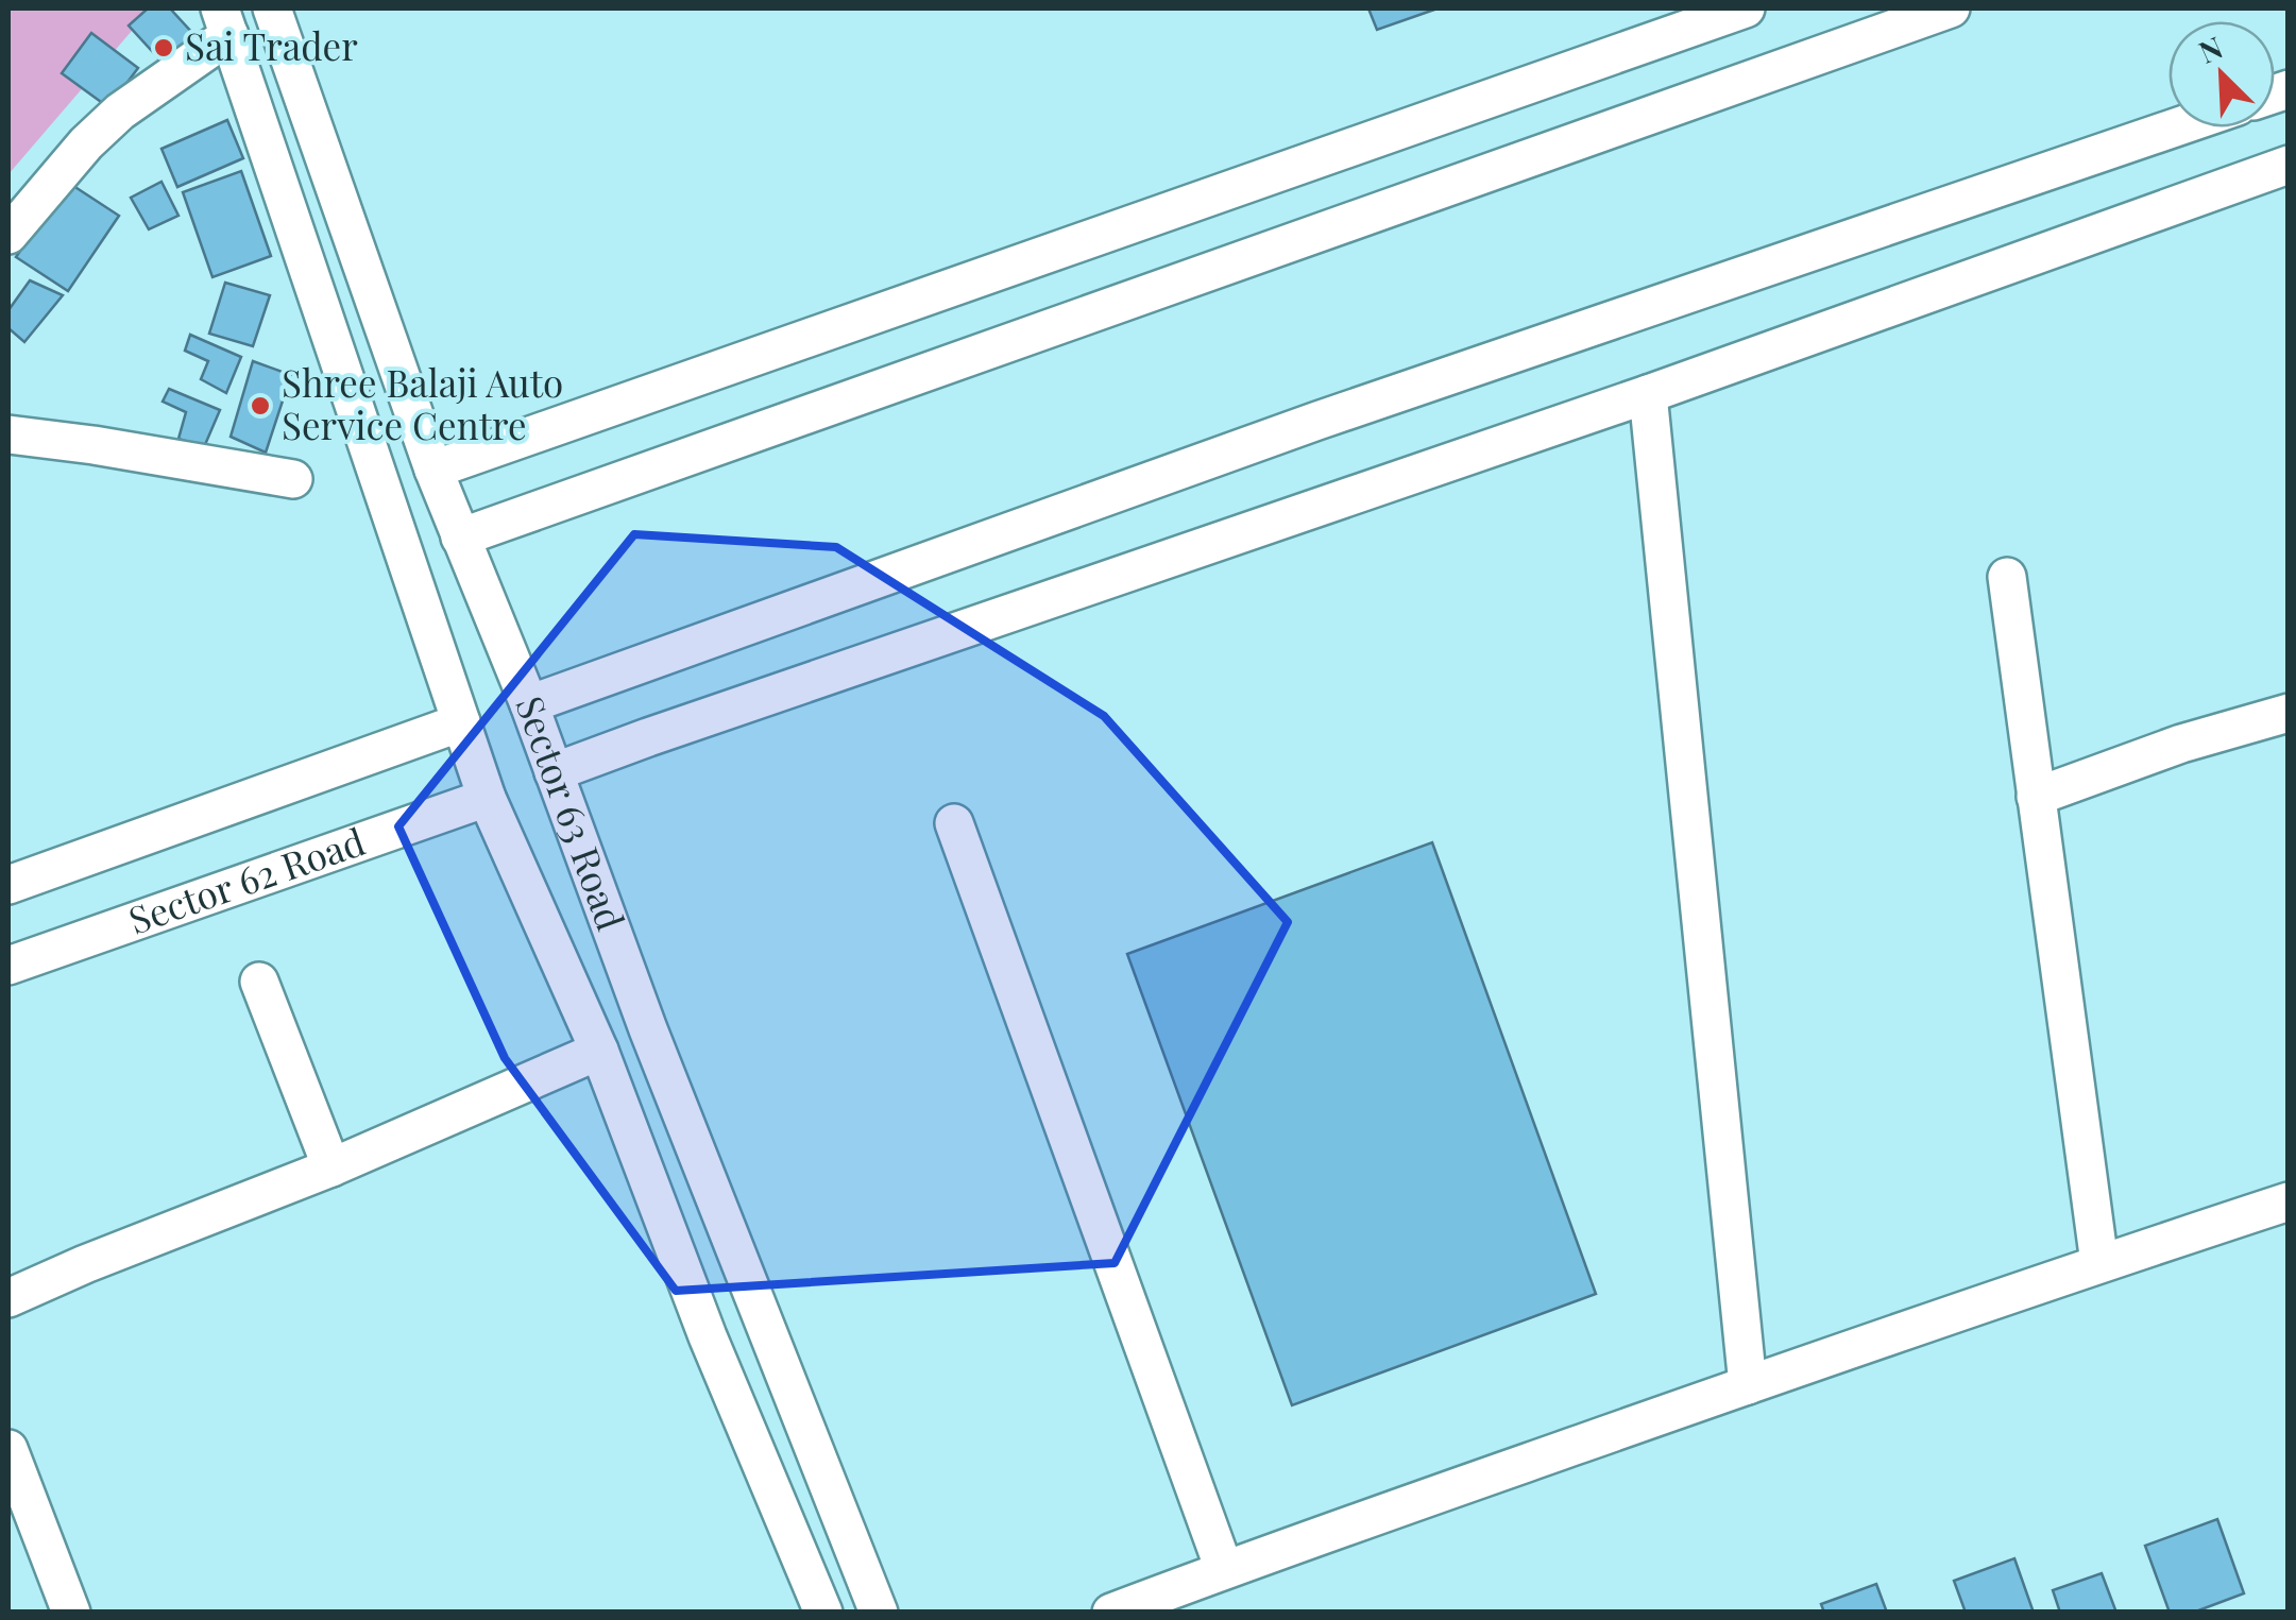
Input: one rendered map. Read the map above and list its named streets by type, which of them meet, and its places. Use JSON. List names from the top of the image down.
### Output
{
  "streets": {
    "street": ["Sector 63 Road", "Sector 62 Road"]
  },
  "crossings": [
    ["Sector 63 Road", "Sector 62 Road"]
  ],
  "places": ["Sai Trader", "Shree Balaji Auto Service Centre"],
  "north": "top left"
}
